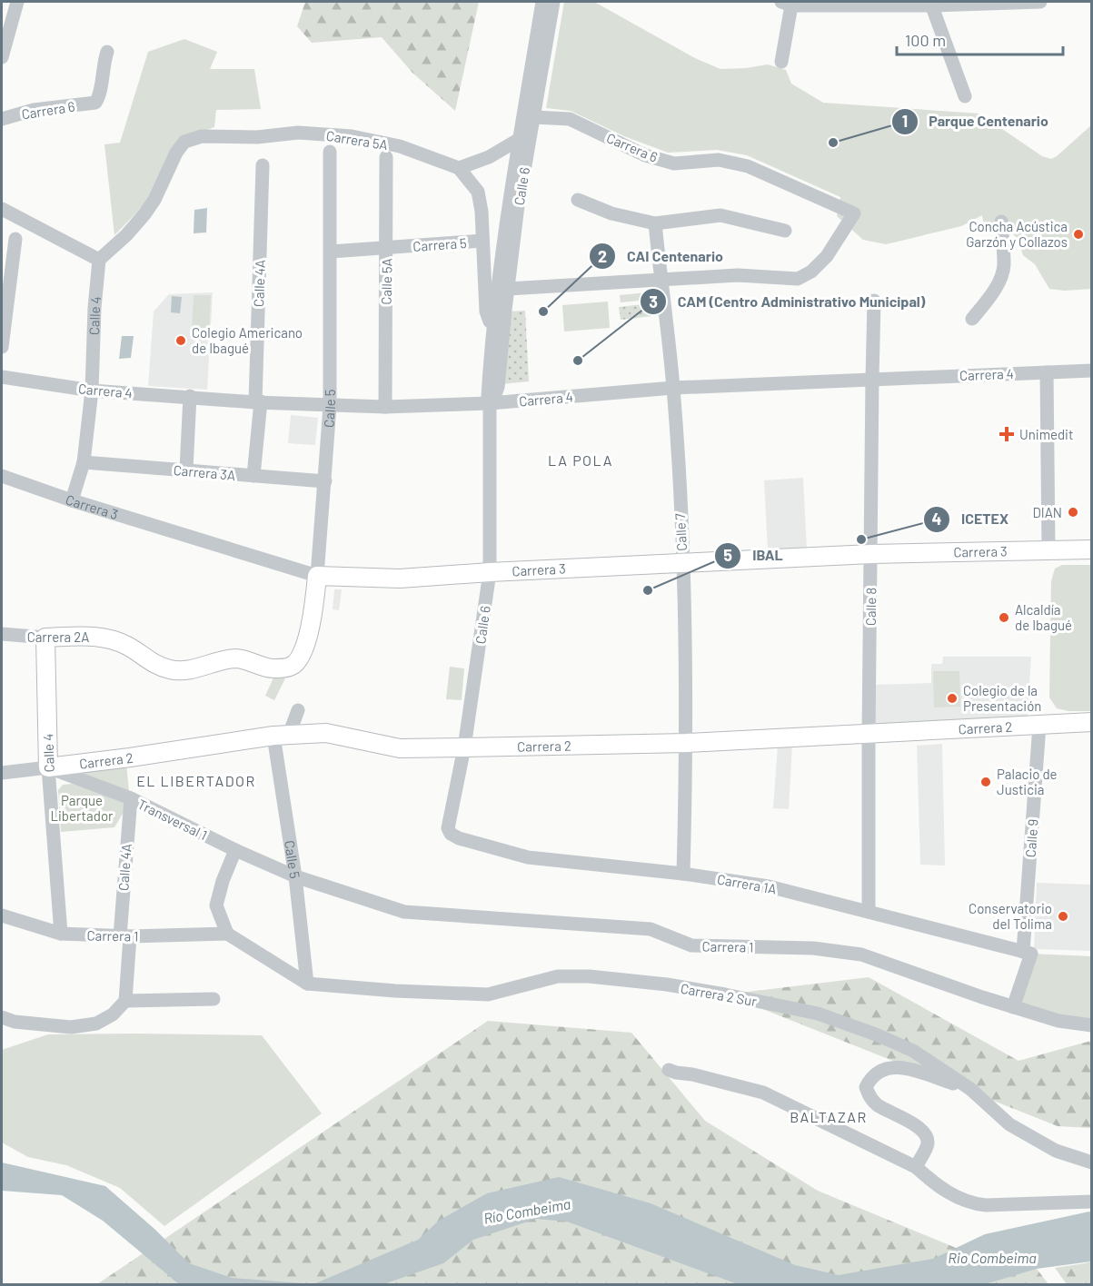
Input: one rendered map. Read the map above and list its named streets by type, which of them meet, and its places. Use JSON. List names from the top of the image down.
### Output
{
  "streets": {
    "main road": [
      "Calle 4",
      "Calle 5",
      "Carrera 3",
      "Carrera 2A",
      "Carrera 2"
    ],
    "street": [
      "Carrera 6",
      "Carrera 5A",
      "Calle 6",
      "Carrera 5",
      "Calle 5A",
      "Calle 4A",
      "Carrera 4",
      "Carrera 3A",
      "Calle 7",
      "Calle 8",
      "Transversal 1",
      "Calle 9",
      "Carrera 1A",
      "Carrera 1",
      "Carrera 2 Sur"
    ]
  },
  "crossings": [
    ["Carrera 6", "Calle 6"],
    ["Carrera 6", "Calle 7"],
    ["Carrera 5A", "Calle 6"],
    ["Carrera 5A", "Calle 4"],
    ["Calle 6", "Carrera 5"],
    ["Calle 6", "Carrera 4"],
    ["Calle 6", "Carrera 3"],
    ["Calle 6", "Carrera 2"],
    ["Calle 6", "Carrera 1A"],
    ["Carrera 5", "Calle 5A"],
    ["Carrera 5", "Calle 5"],
    ["Calle 5A", "Carrera 4"],
    ["Calle 4A", "Carrera 4"],
    ["Calle 4A", "Carrera 3A"],
    ["Calle 4A", "Transversal 1"],
    ["Calle 4A", "Carrera 1"],
    ["Calle 4", "Carrera 4"],
    ["Calle 4", "Carrera 3A"],
    ["Calle 4", "Carrera 3"],
    ["Calle 4", "Carrera 2A"],
    ["Calle 4", "Carrera 2"],
    ["Calle 4", "Transversal 1"],
    ["Calle 4", "Carrera 1"],
    ["Carrera 4", "Calle 5"],
    ["Carrera 4", "Calle 7"],
    ["Carrera 4", "Calle 8"],
    ["Calle 5", "Carrera 3A"],
    ["Calle 5", "Carrera 3"],
    ["Calle 5", "Carrera 2A"],
    ["Calle 5", "Carrera 2"],
    ["Calle 5", "Transversal 1"],
    ["Calle 5", "Carrera 1"],
    ["Calle 5", "Carrera 2 Sur"],
    ["Carrera 3", "Calle 7"],
    ["Carrera 3", "Calle 8"],
    ["Calle 7", "Carrera 2"],
    ["Calle 7", "Carrera 1A"],
    ["Calle 8", "Carrera 2"],
    ["Calle 8", "Carrera 1A"],
    ["Carrera 2", "Transversal 1"],
    ["Carrera 2", "Calle 9"],
    ["Transversal 1", "Carrera 1"],
    ["Calle 9", "Carrera 1A"],
    ["Calle 9", "Carrera 1"]
  ],
  "districts": ["LA POLA", "EL LIBERTADOR", "BALTAZAR"],
  "water": ["Río Combeima", "Rio Combeima"],
  "parks": ["Parque Libertador"],
  "places": {
    "other": [
      "Parque Centenario",
      "Concha Acústica Garzón y Collazos",
      "CAI Centenario",
      "Colegio Americano de Ibagué",
      "CAM (Centro Administrativo Municipal)",
      "DIAN",
      "ICETEX",
      "IBAL",
      "Alcaldía de Ibagué",
      "Colegio de la Presentación",
      "Palacio de Justicia",
      "Conservatorio del Tolima"
    ],
    "health": ["Unimedit"]
  },
  "scale_bar": "100 m"
}
